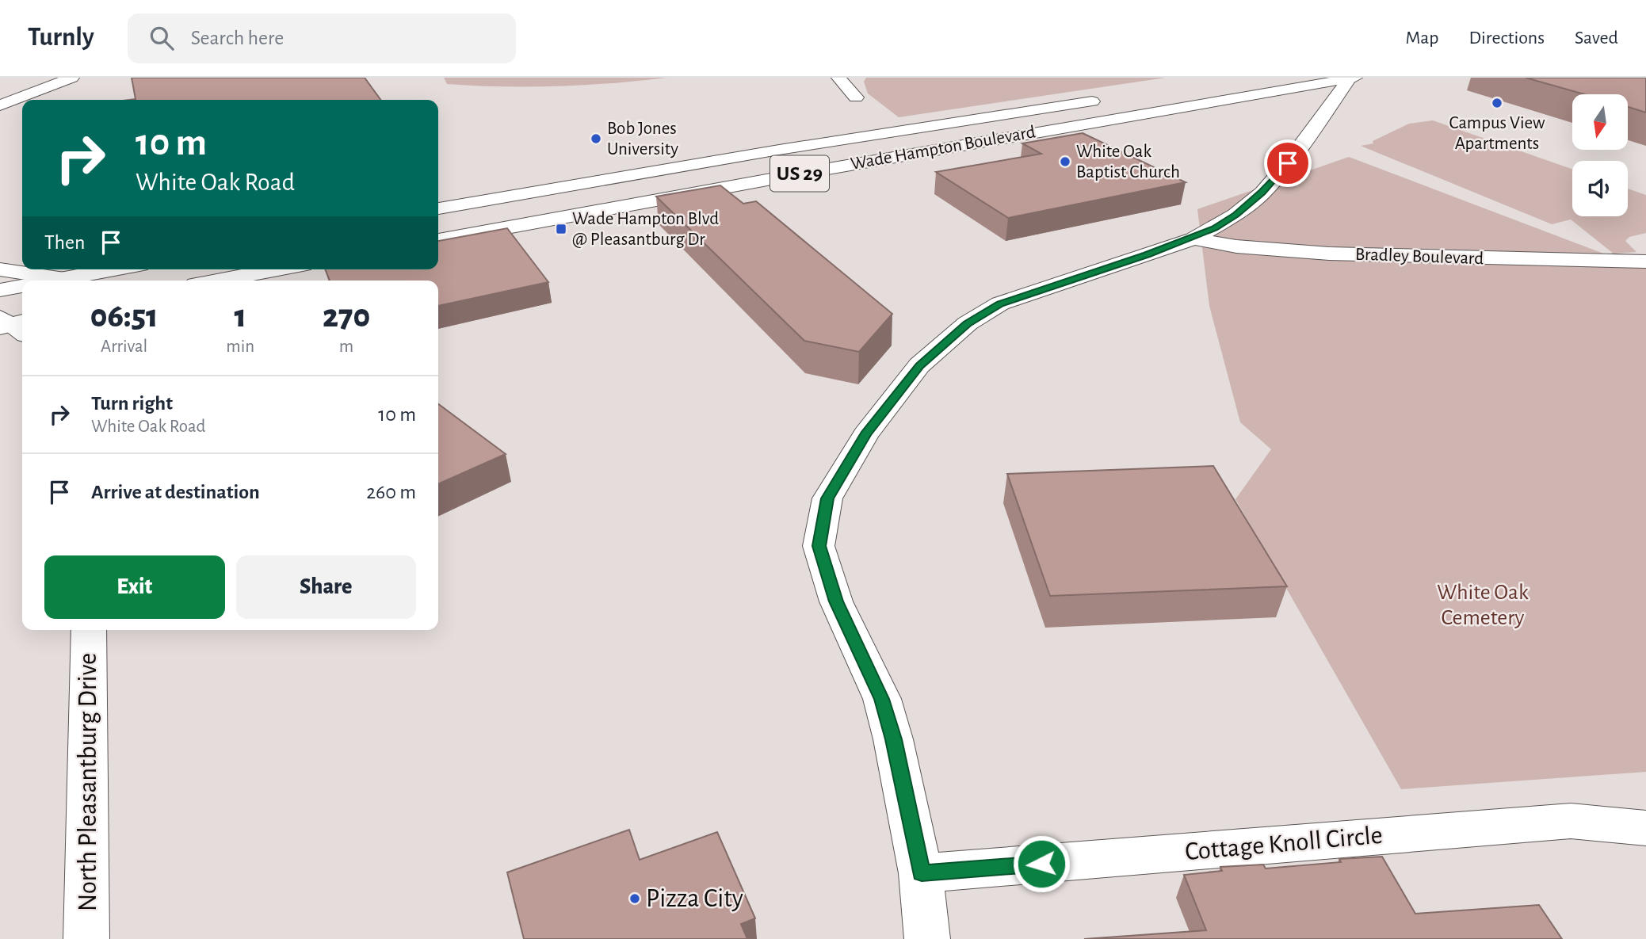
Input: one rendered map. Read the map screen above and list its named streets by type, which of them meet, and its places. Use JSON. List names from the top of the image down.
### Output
{
  "streets": {
    "main road": [
      "Wade Hampton Boulevard",
      "US 29",
      "Bradley Boulevard",
      "North Pleasantburg Drive",
      "Cottage Knoll Circle"
    ]
  },
  "parks": ["White Oak Cemetery"],
  "places": {
    "other": [
      "Campus View Apartments",
      "Bob Jones University",
      "White Oak Baptist Church",
      "Pizza City"
    ],
    "transit": ["Wade Hampton Blvd @ Pleasantburg Dr"]
  },
  "north": "bottom",
  "page": {
    "header": "Turnly",
    "search": "Search here",
    "nav": ["Map", "Directions", "Saved"],
    "turn": ["10 m", "White Oak Road"],
    "then": "Then",
    "eta": [
      "06:51",
      "Arrival",
      "1",
      "min",
      "270",
      "m"
    ],
    "list": [
      {
        "name": "Turn right",
        "note": "White Oak Road",
        "value": "10 m"
      },
      {
        "name": "Arrive at destination",
        "value": "260 m"
      }
    ],
    "buttons": ["Exit", "Share"]
  }
}
